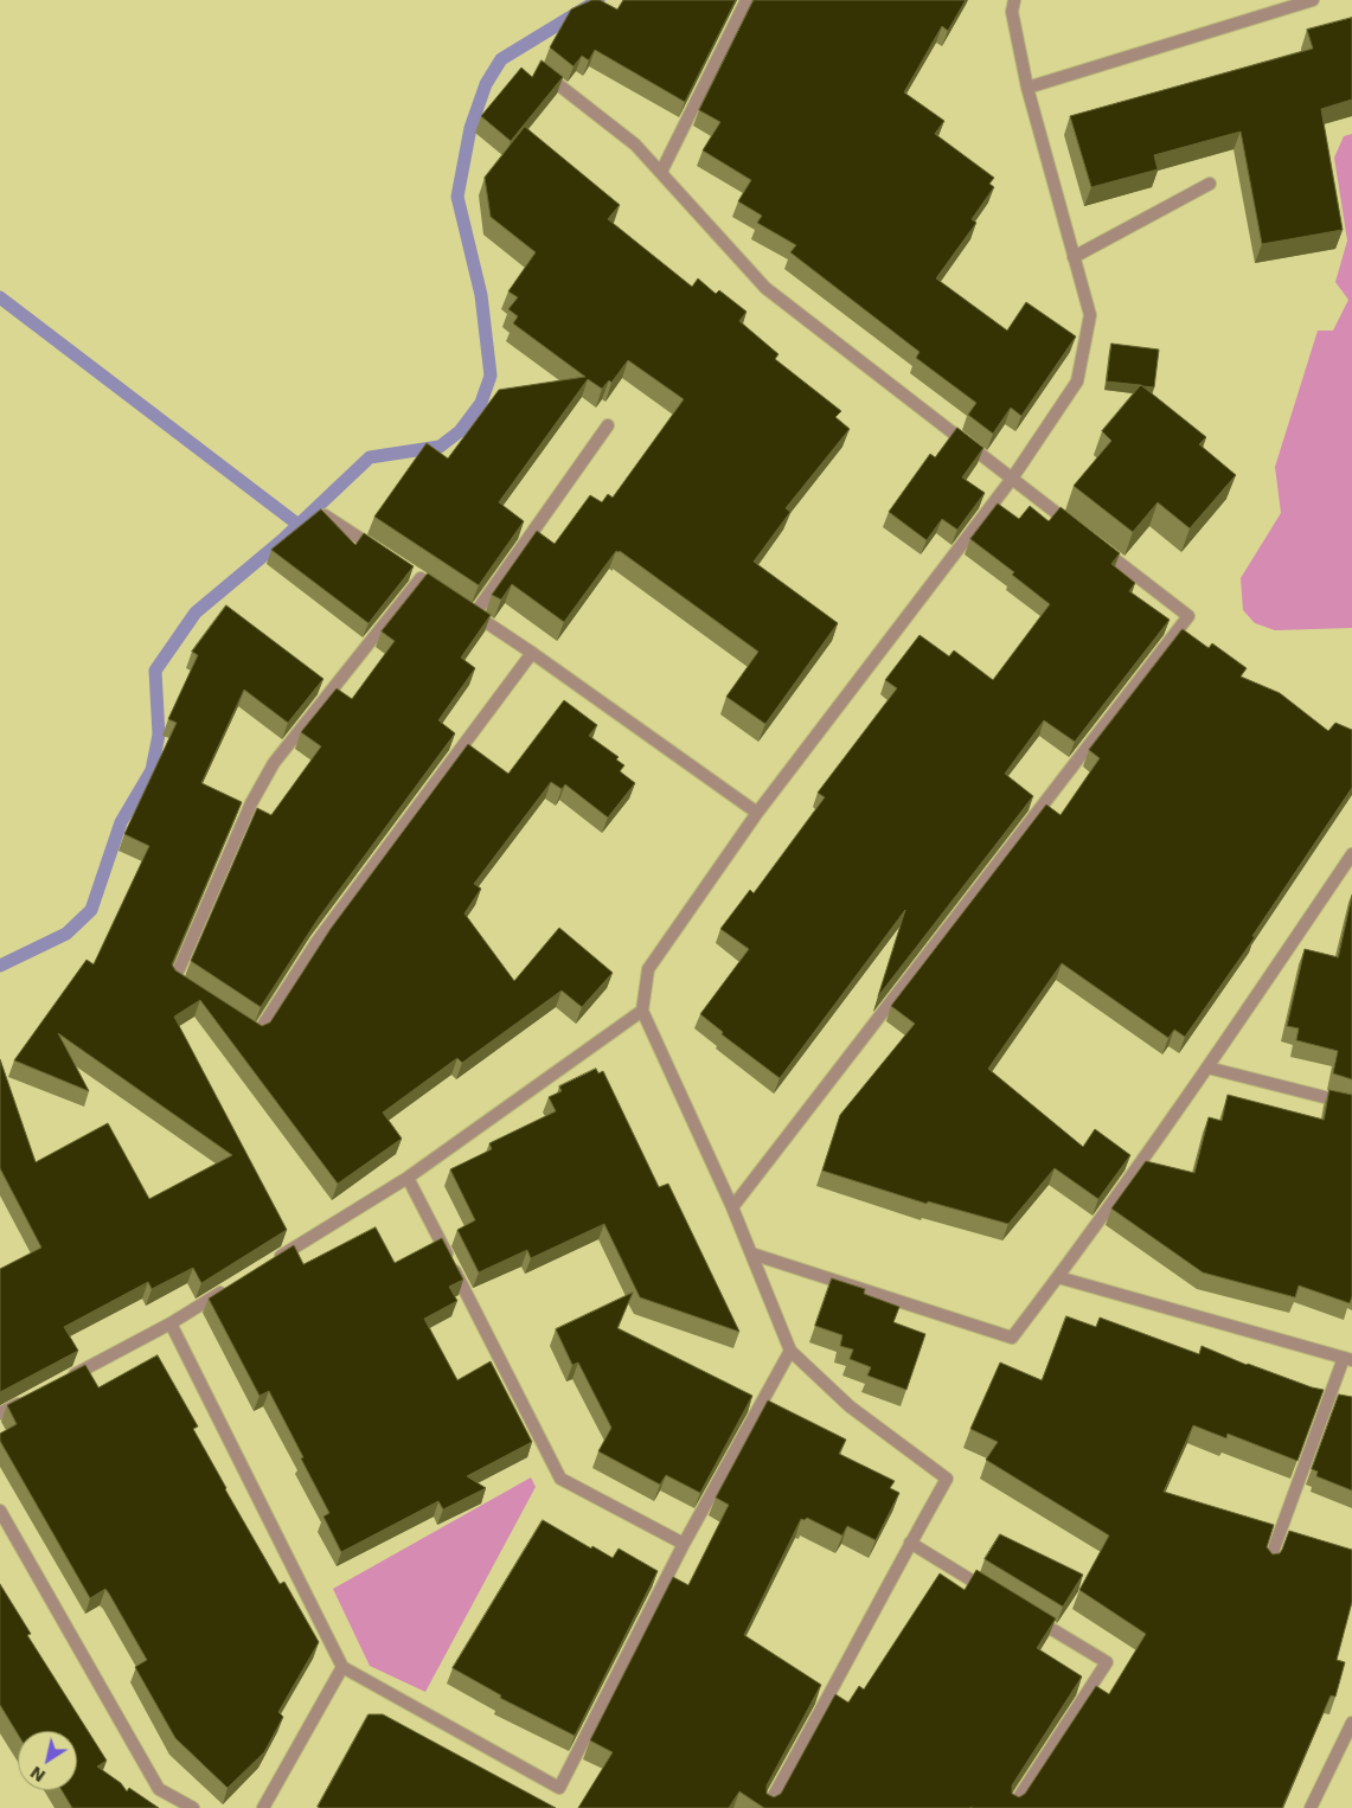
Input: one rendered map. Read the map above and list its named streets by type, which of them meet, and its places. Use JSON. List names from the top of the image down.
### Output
{
  "north": "bottom left"
}
